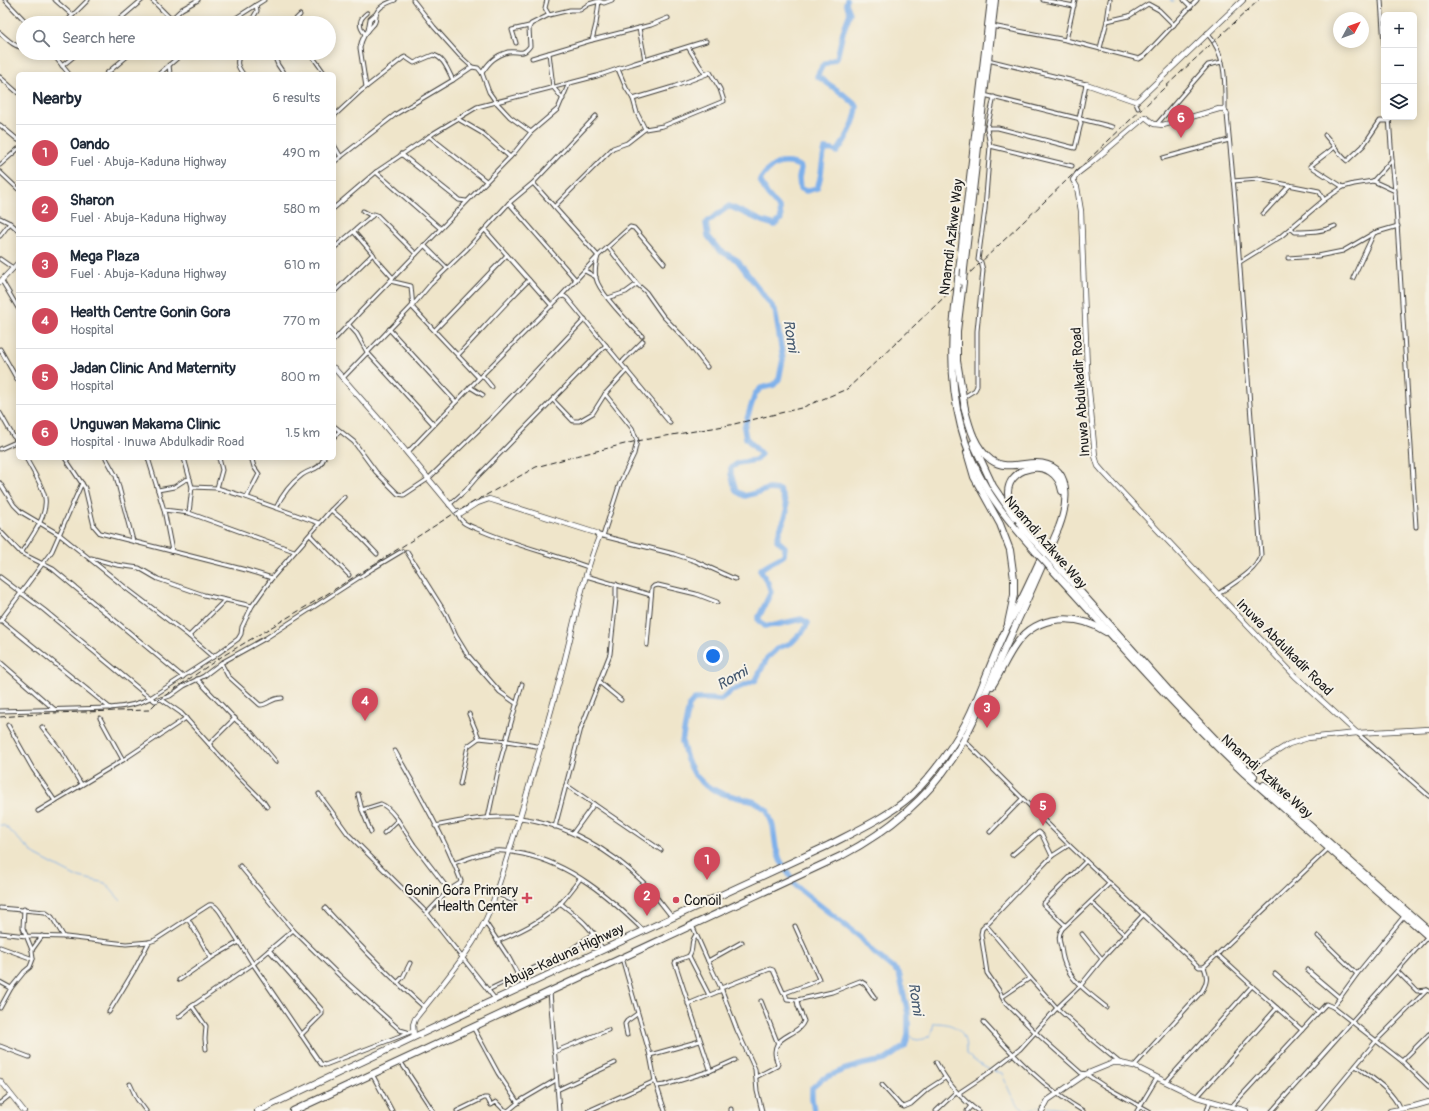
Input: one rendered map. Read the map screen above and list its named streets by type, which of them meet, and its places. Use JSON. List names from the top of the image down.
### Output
{
  "streets": {
    "highway": ["Nnamdi Azikwe Way", "Abuja-Kaduna Highway"],
    "street": ["Inuwa Abdulkadir Road"]
  },
  "water": ["Romi"],
  "places": {
    "health": ["Gonin Gora Primary Health Center"],
    "other": ["Conoil"]
  },
  "north": "top right",
  "page": {
    "map_buttons": ["+", "−"],
    "search": "Search here",
    "heading": ["Nearby", "6 results"],
    "pins": [
      "6",
      "4",
      "3",
      "5",
      "1",
      "2"
    ],
    "list": [
      {
        "mark": "1",
        "name": "Oando",
        "note": "Fuel · Abuja-Kaduna Highway",
        "value": "490 m"
      },
      {
        "mark": "2",
        "name": "Sharon",
        "note": "Fuel · Abuja-Kaduna Highway",
        "value": "580 m"
      },
      {
        "mark": "3",
        "name": "Mega Plaza",
        "note": "Fuel · Abuja-Kaduna Highway",
        "value": "610 m"
      },
      {
        "mark": "4",
        "name": "Health Centre Gonin Gora",
        "note": "Hospital",
        "value": "770 m"
      },
      {
        "mark": "5",
        "name": "Jadan Clinic And Maternity",
        "note": "Hospital",
        "value": "800 m"
      },
      {
        "mark": "6",
        "name": "Unguwan Makama Clinic",
        "note": "Hospital · Inuwa Abdulkadir Road",
        "value": "1.5 km"
      }
    ]
  }
}
